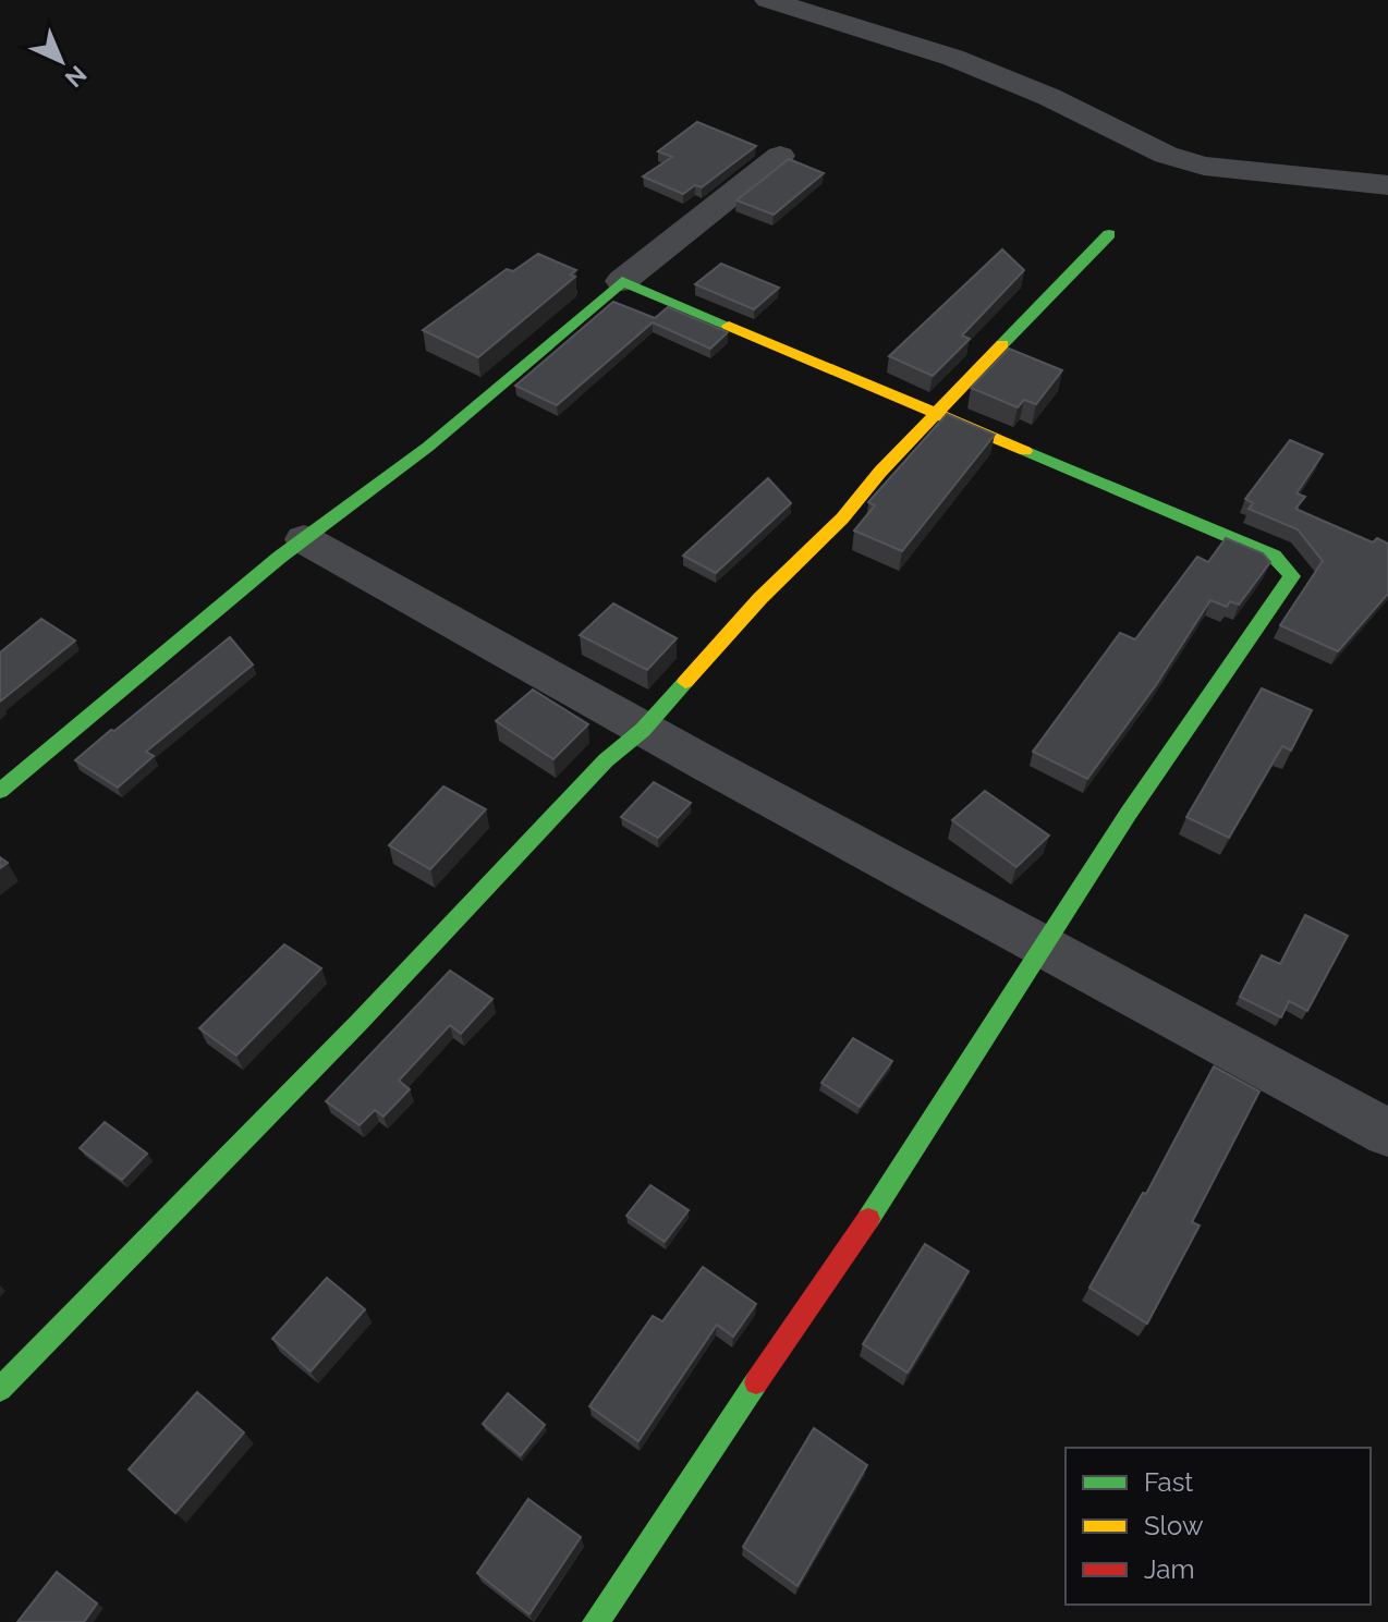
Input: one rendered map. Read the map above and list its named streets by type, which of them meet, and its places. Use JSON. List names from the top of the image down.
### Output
{
  "legend": ["Fast", "Slow", "Jam"],
  "north": "bottom right"
}
